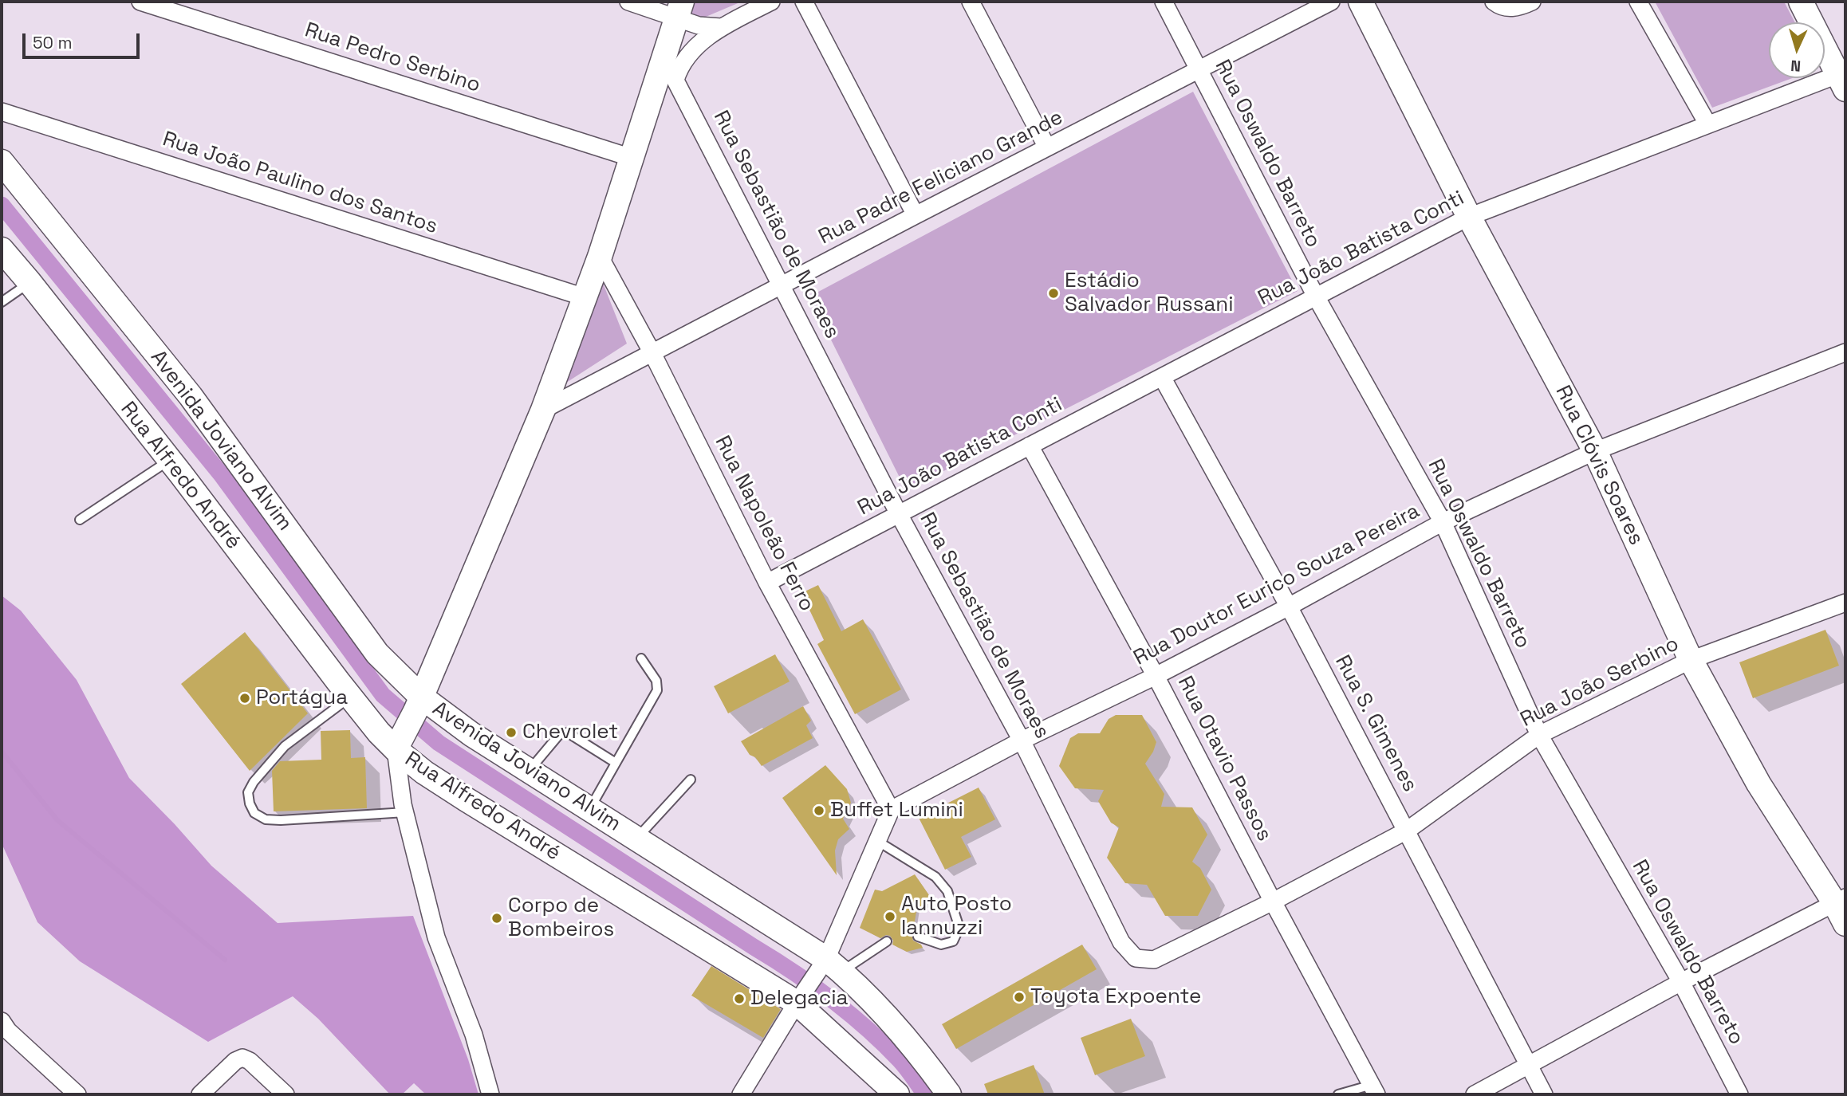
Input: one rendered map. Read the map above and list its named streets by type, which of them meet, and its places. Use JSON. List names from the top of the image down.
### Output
{
  "streets": {
    "main road": ["Avenida Joviano Alvim", "Rua Clóvis Soares", "Rua Alfredo André"],
    "street": [
      "Rua Pedro Serbino",
      "Rua Oswaldo Barreto",
      "Rua Padre Feliciano Grande",
      "Rua João Paulino dos Santos",
      "Rua Sebastião de Moraes",
      "Rua João Batista Conti",
      "Rua Napoleão Ferro",
      "Rua Doutor Eurico Souza Pereira",
      "Rua João Serbino",
      "Rua S. Gimenes",
      "Rua Otavio Passos"
    ]
  },
  "crossings": [
    ["Rua Oswaldo Barreto", "Rua Padre Feliciano Grande"],
    ["Rua Oswaldo Barreto", "Rua João Batista Conti"],
    ["Rua Oswaldo Barreto", "Rua Doutor Eurico Souza Pereira"],
    ["Rua Oswaldo Barreto", "Rua João Serbino"],
    ["Rua Padre Feliciano Grande", "Rua Sebastião de Moraes"],
    ["Rua Padre Feliciano Grande", "Rua Napoleão Ferro"],
    ["Rua Sebastião de Moraes", "Rua João Batista Conti"],
    ["Rua Sebastião de Moraes", "Rua Doutor Eurico Souza Pereira"],
    ["Rua Sebastião de Moraes", "Rua João Serbino"],
    ["Rua João Batista Conti", "Rua Clóvis Soares"],
    ["Rua João Batista Conti", "Rua Napoleão Ferro"],
    ["Rua João Batista Conti", "Rua S. Gimenes"],
    ["Rua João Batista Conti", "Rua Otavio Passos"],
    ["Rua Clóvis Soares", "Rua Doutor Eurico Souza Pereira"],
    ["Rua Clóvis Soares", "Rua João Serbino"],
    ["Rua Napoleão Ferro", "Rua Doutor Eurico Souza Pereira"],
    ["Rua Doutor Eurico Souza Pereira", "Rua S. Gimenes"],
    ["Rua Doutor Eurico Souza Pereira", "Rua Otavio Passos"],
    ["Rua João Serbino", "Rua S. Gimenes"],
    ["Rua João Serbino", "Rua Otavio Passos"]
  ],
  "places": [
    "Estádio Salvador Russani",
    "Portágua",
    "Chevrolet",
    "Buffet Lumini",
    "Auto Posto Iannuzzi",
    "Corpo de Bombeiros",
    "Toyota Expoente",
    "Delegacia"
  ],
  "scale_bar": "50 m",
  "north": "bottom"
}
